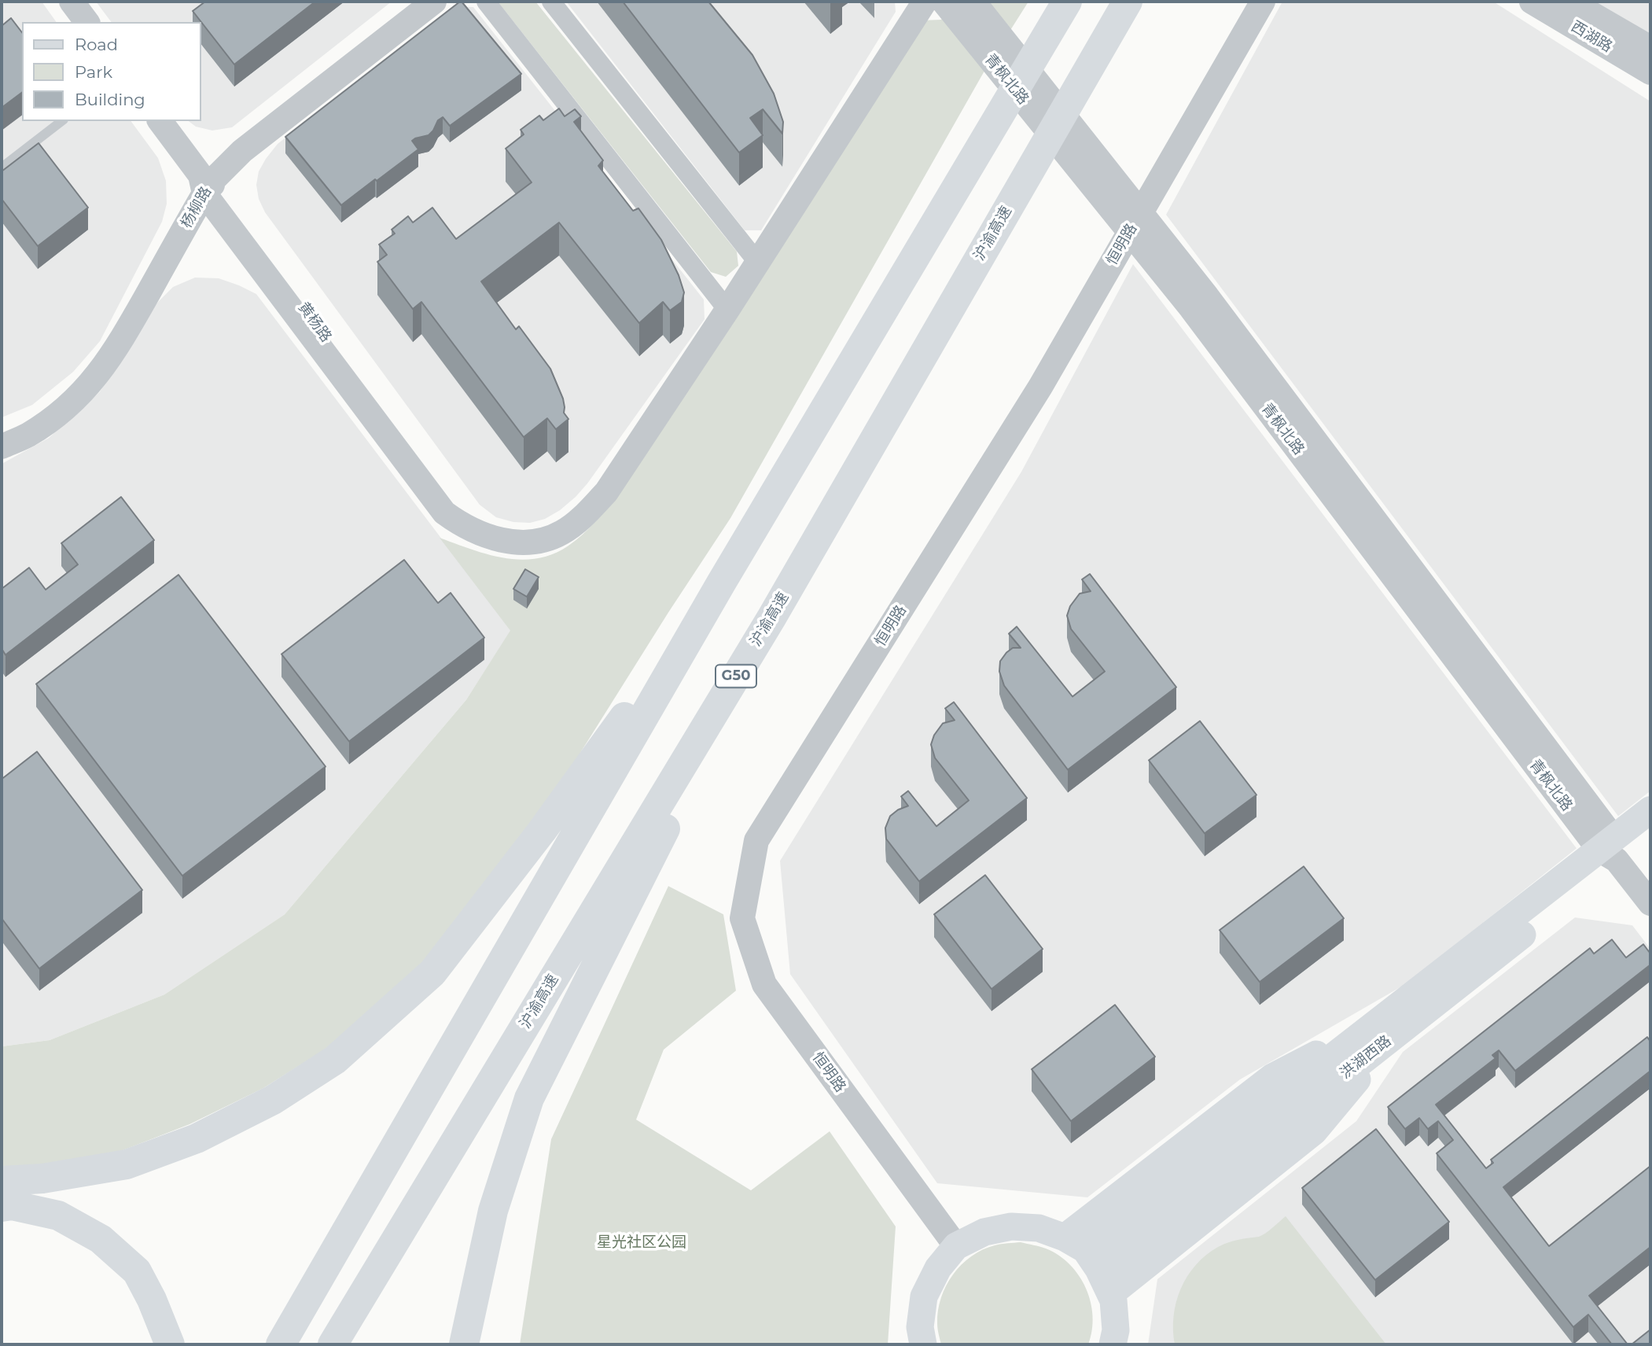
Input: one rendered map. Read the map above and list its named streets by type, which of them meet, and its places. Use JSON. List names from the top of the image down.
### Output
{
  "streets": {
    "highway": ["沪渝高速", "G50"],
    "main road": ["洪湖西路"],
    "street": [
      "西湖路",
      "青枫北路",
      "杨柳路",
      "恒明路",
      "黄杨路"
    ]
  },
  "crossings": [
    ["青枫北路", "洪湖西路"],
    ["杨柳路", "黄杨路"]
  ],
  "parks": ["星光社区公园"],
  "legend": ["Road", "Park", "Building"]
}
